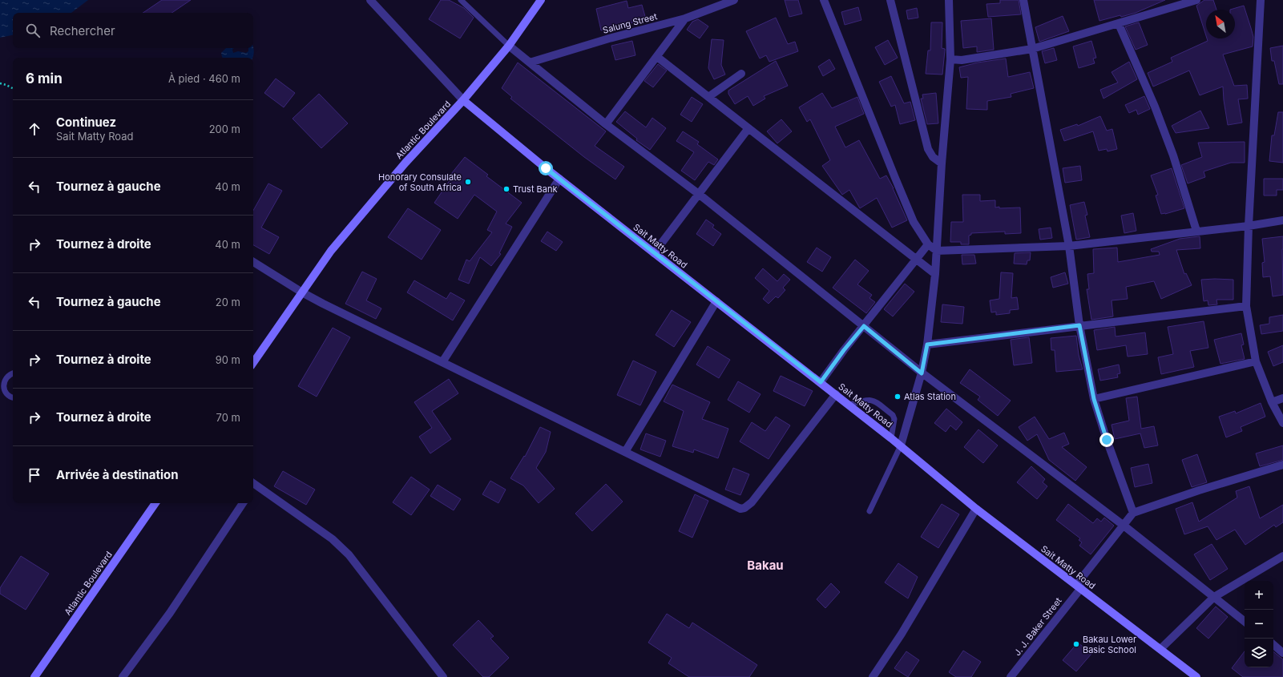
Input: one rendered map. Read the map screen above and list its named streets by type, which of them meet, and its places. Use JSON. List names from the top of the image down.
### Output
{
  "streets": {
    "street": [
      "Salung Street",
      "Atlantic Boulevard",
      "Sait Matty Road",
      "J. J. Baker Street"
    ]
  },
  "crossings": [
    ["Atlantic Boulevard", "Sait Matty Road"],
    ["Sait Matty Road", "J. J. Baker Street"]
  ],
  "districts": ["Bakau"],
  "places": [
    "Honorary Consulate of South Africa",
    "Trust Bank",
    "Atlas Station",
    "Bakau Lower Basic School"
  ],
  "north": "top left",
  "page": {
    "search": "Rechercher",
    "heading": ["6 min", "À pied · 460 m"],
    "list": [
      ["Continuez", "Sait Matty Road", "200 m"],
      ["Tournez à gauche", "40 m"],
      ["Tournez à droite", "40 m"],
      ["Tournez à gauche", "20 m"],
      ["Tournez à droite", "90 m"],
      ["Tournez à droite", "70 m"],
      "Arrivée à destination"
    ],
    "map_buttons": ["+", "−"]
  }
}
